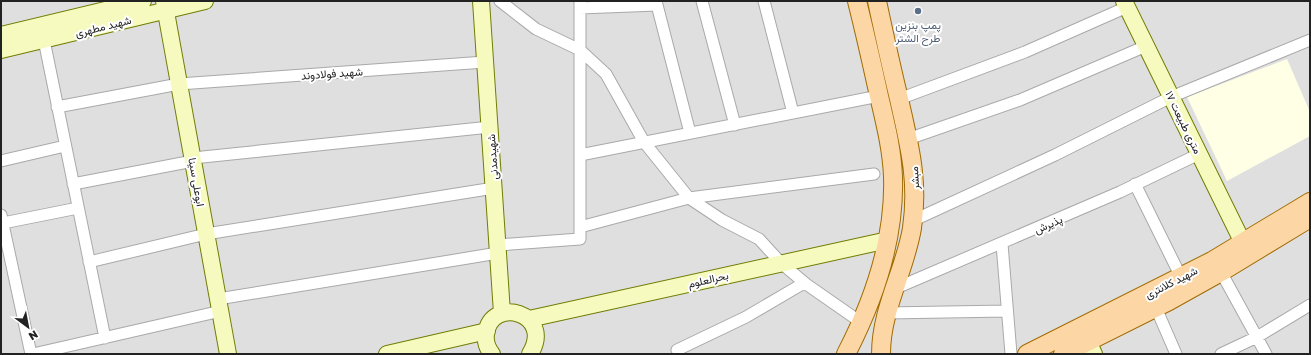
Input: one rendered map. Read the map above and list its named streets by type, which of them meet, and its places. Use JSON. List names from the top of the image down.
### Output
{
  "streets": {
    "main road": ["مبشر", "شهید کلانتری"],
    "street": [
      "شهید مطهری",
      "شهید فولادوند",
      "۱۷ متری طبیعت",
      "شهیدمدنی",
      "ابوعلی سینا",
      "پذیرش",
      "بحرالعلوم"
    ]
  },
  "crossings": [
    ["شهید مطهری", "ابوعلی سینا"],
    ["شهید فولادوند", "شهیدمدنی"],
    ["شهید فولادوند", "ابوعلی سینا"],
    ["۱۷ متری طبیعت", "پذیرش"],
    ["۱۷ متری طبیعت", "شهید کلانتری"],
    ["مبشر", "پذیرش"]
  ],
  "places": ["پمپ بنزین طرح الشتر"],
  "north": "bottom right"
}
